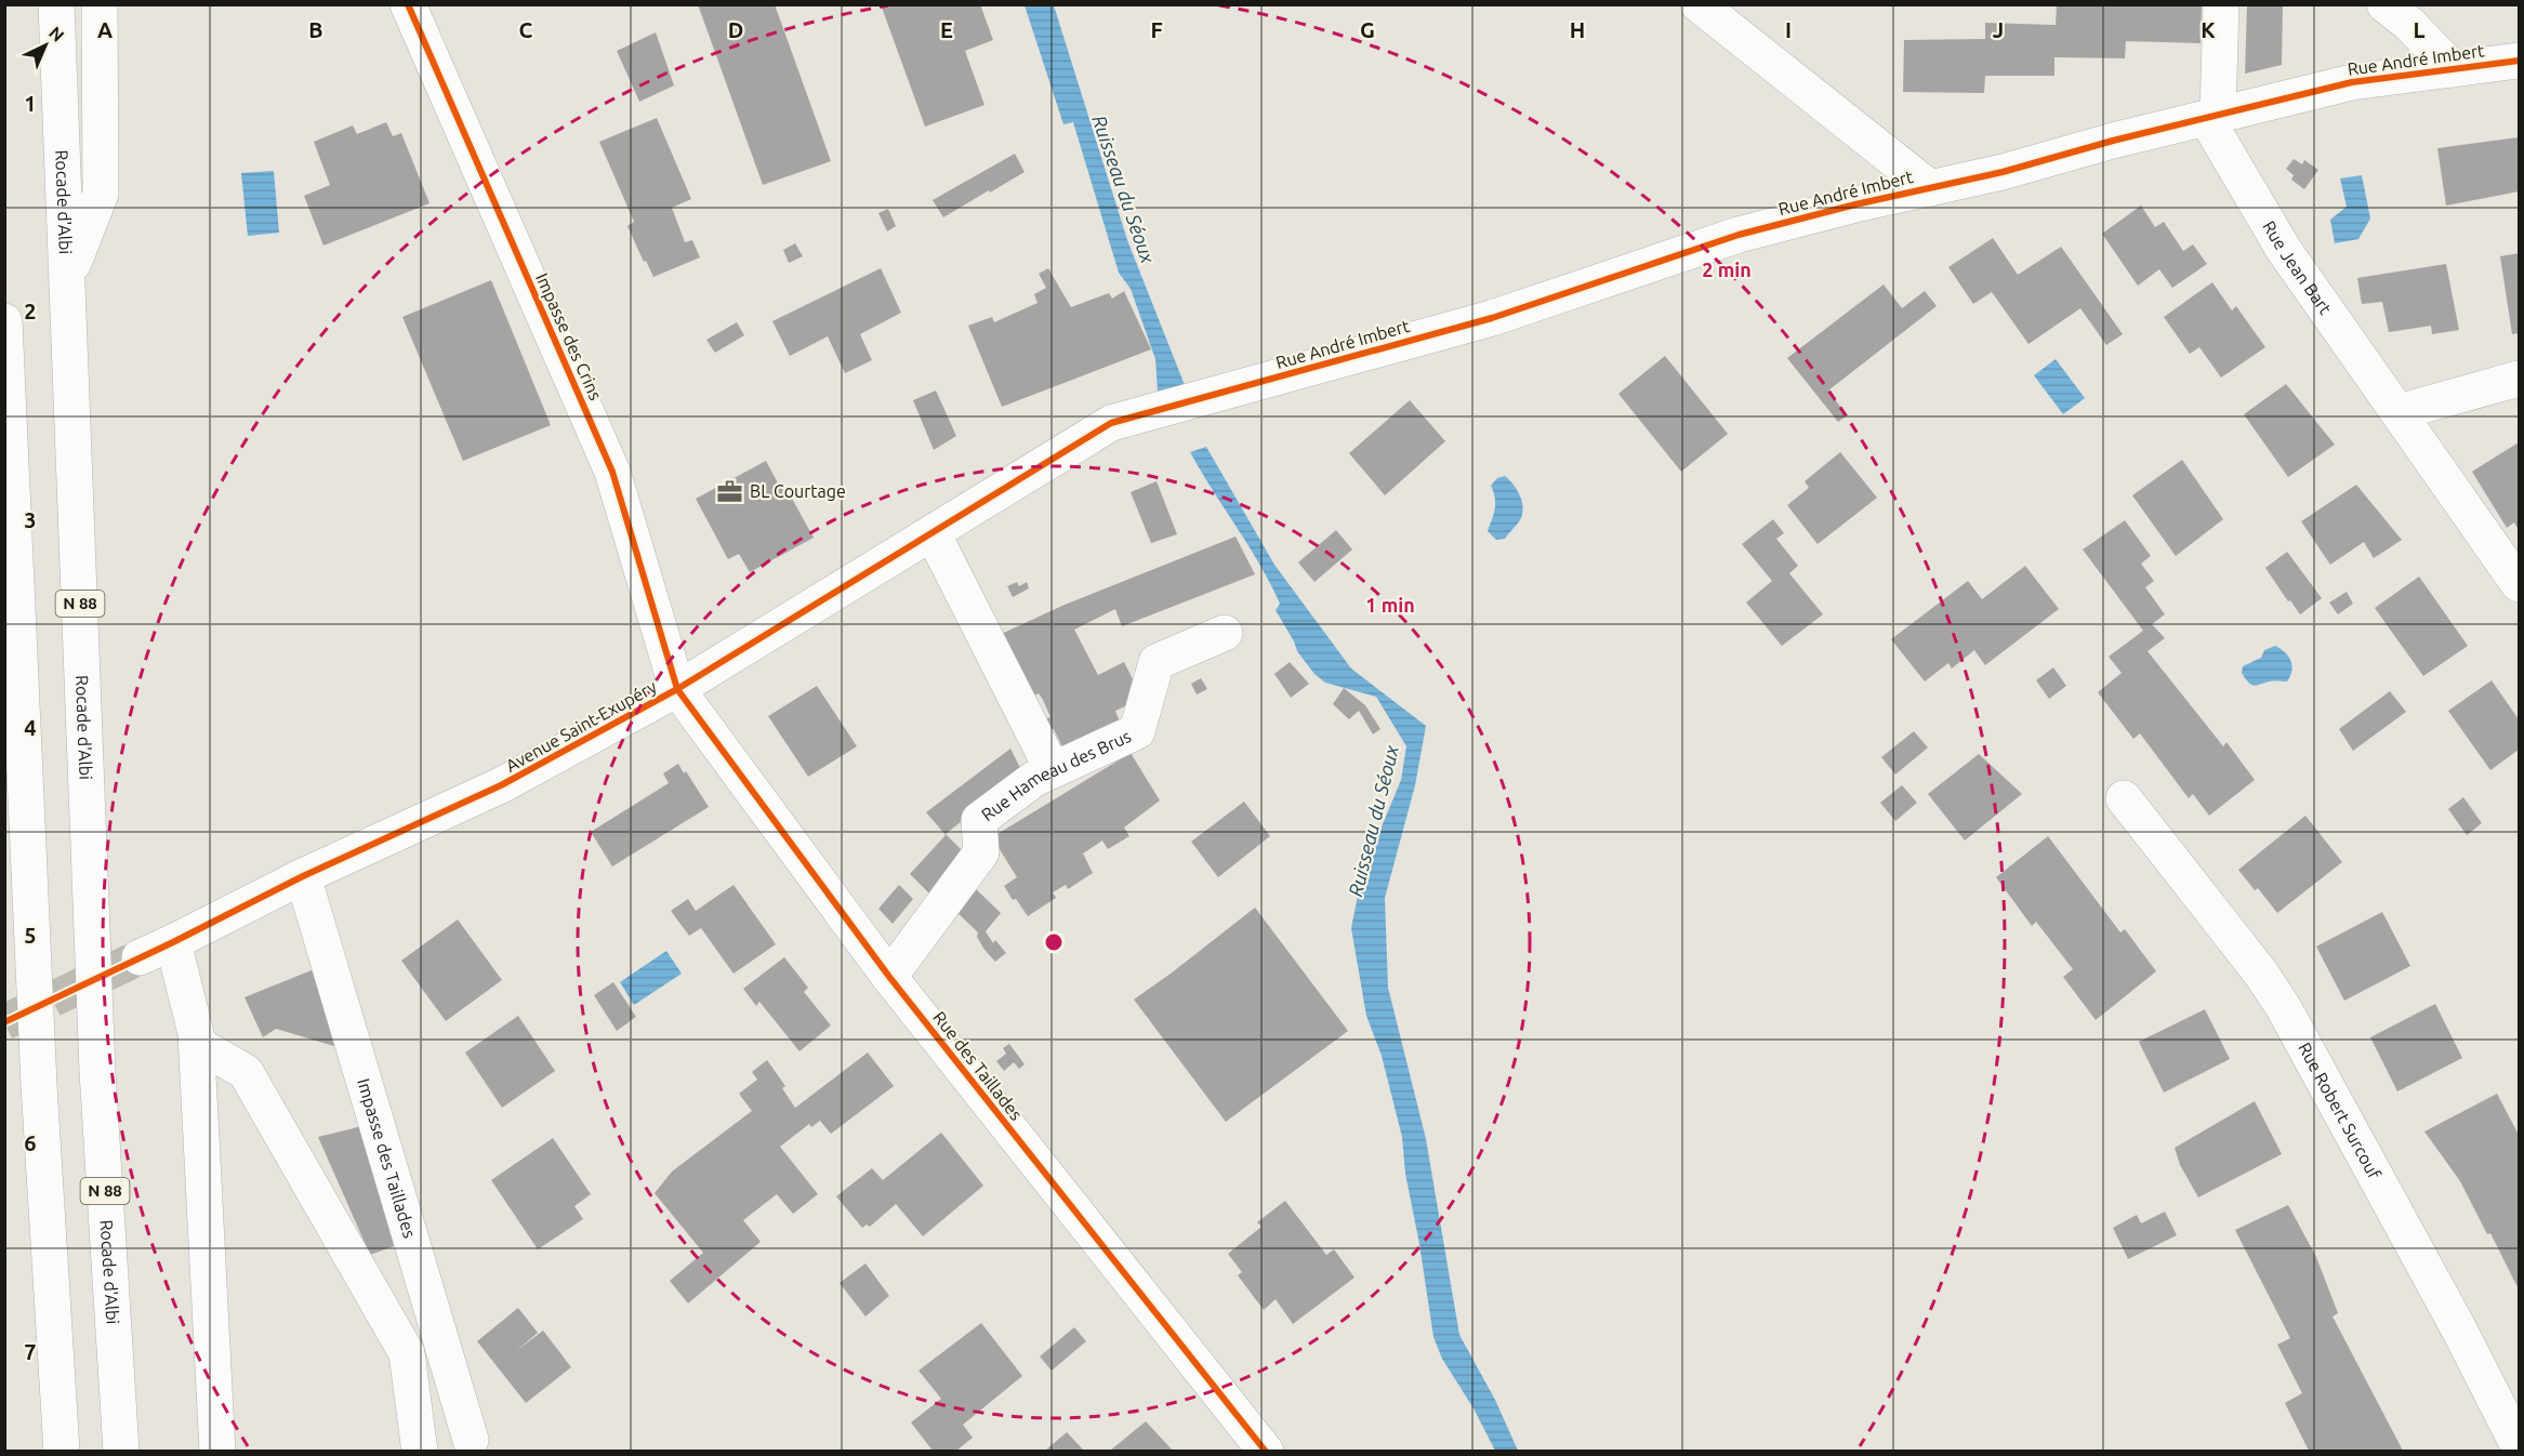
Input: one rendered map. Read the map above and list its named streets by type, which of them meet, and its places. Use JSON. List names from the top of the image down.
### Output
{
  "streets": {
    "main road": [
      "Rue André Imbert",
      "Rocade d'Albi",
      "Rue Jean Bart",
      "Impasse des Crins",
      "N 88",
      "Avenue Saint-Exupéry",
      "Rue Hameau des Brus",
      "Rue des Taillades",
      "Rue Robert Surcouf",
      "Impasse des Taillades"
    ]
  },
  "crossings": [
    ["Rue André Imbert", "Rue Jean Bart"],
    ["Rue André Imbert", "Avenue Saint-Exupéry"],
    ["Impasse des Crins", "Avenue Saint-Exupéry"],
    ["Impasse des Crins", "Rue des Taillades"],
    ["Avenue Saint-Exupéry", "Rue des Taillades"],
    ["Avenue Saint-Exupéry", "Impasse des Taillades"],
    ["Rue Hameau des Brus", "Rue des Taillades"]
  ],
  "water": ["Ruisseau du Séoux"],
  "places": {
    "office": ["BL Courtage"]
  },
  "north": "top right",
  "grid": {
    "columns": [
      "A",
      "B",
      "C",
      "D",
      "E",
      "F",
      "G",
      "H",
      "I",
      "J",
      "K",
      "L"
    ],
    "rows": [
      "1",
      "2",
      "3",
      "4",
      "5",
      "6",
      "7"
    ]
  },
  "rings": ["2 min", "1 min"]
}
